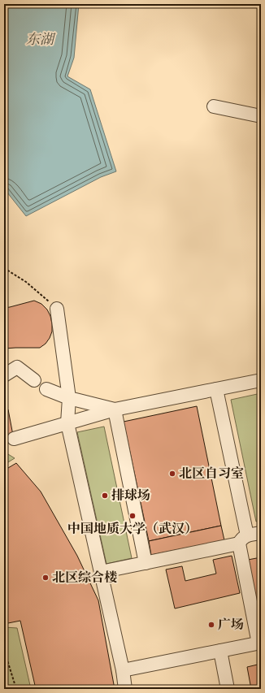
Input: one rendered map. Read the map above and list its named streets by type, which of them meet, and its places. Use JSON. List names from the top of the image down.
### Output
{
  "water": ["东湖"],
  "places": [
    "北区自习室",
    "排球场",
    "中国地质大学（武汉）",
    "北区综合楼",
    "广场"
  ]
}
